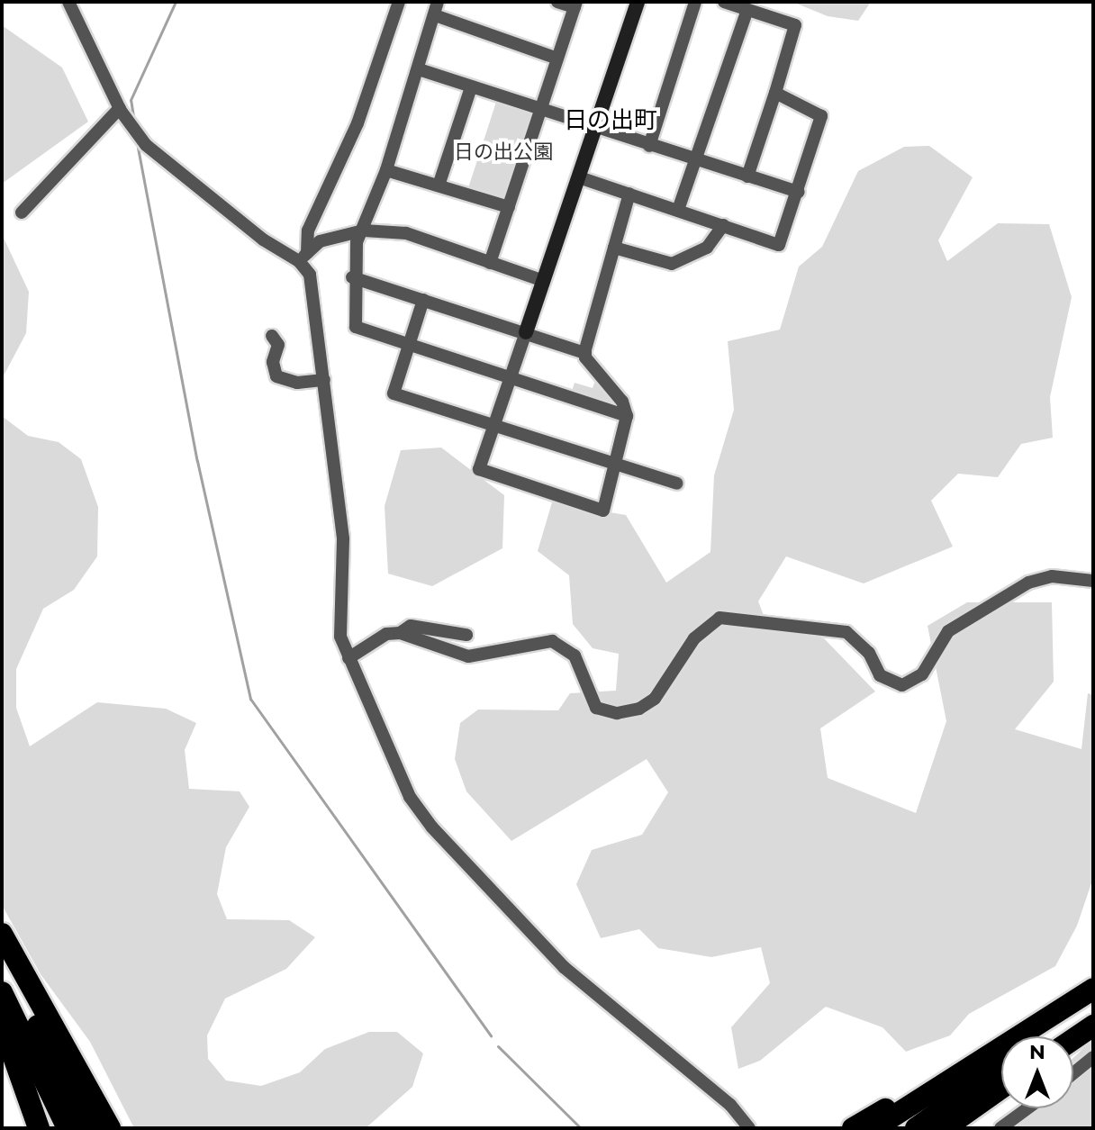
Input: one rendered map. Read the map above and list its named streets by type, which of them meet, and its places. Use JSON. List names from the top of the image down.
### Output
{
  "districts": ["日の出町"],
  "parks": ["日の出公園"],
  "north": "top"
}
